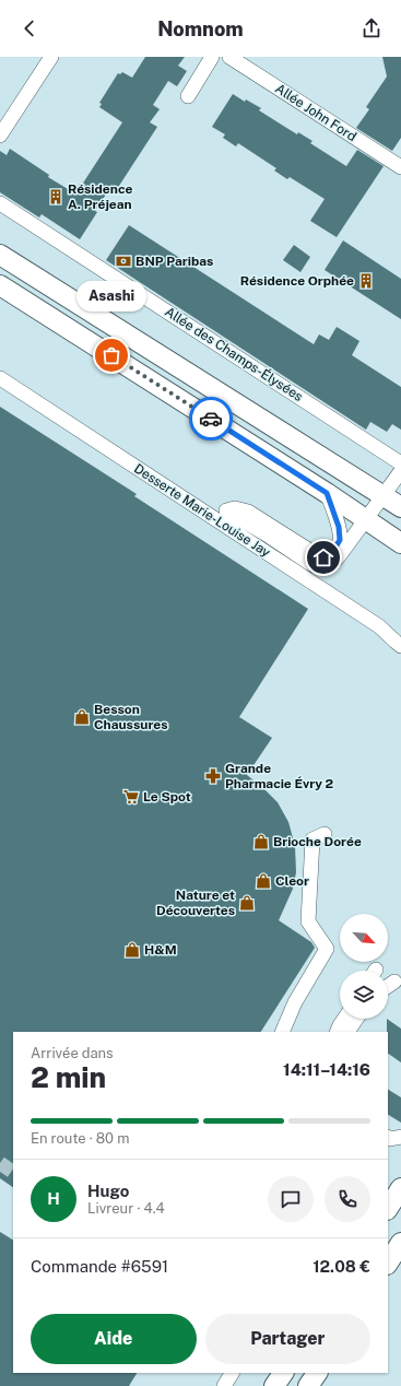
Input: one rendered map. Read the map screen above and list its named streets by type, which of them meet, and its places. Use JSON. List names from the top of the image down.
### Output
{
  "streets": {
    "street": ["Allée John Ford", "Allée des Champs-Élysées", "Desserte Marie-Louise Jay"]
  },
  "places": {
    "building": ["Résidence A. Préjean", "Résidence Orphée"],
    "bank": ["BNP Paribas"],
    "other": ["Asashi"],
    "shop": [
      "Besson Chaussures",
      "Brioche Dorée",
      "Cleor",
      "Nature et Découvertes",
      "H&M"
    ],
    "pharmacy": ["Grande Pharmacie Évry 2"],
    "supermarket": ["Le Spot"]
  },
  "north": "bottom right",
  "page": {
    "header": "Nomnom",
    "bubble": "Asashi",
    "heading": ["2 min", "Arrivée dans", "14:11–14:16"],
    "panel": [
      "Hugo",
      "Livreur · 4.4",
      "Commande #6591",
      "12.08 €"
    ],
    "bar": "En route · 80 m",
    "round": "H",
    "buttons": ["Aide", "Partager"]
  }
}
